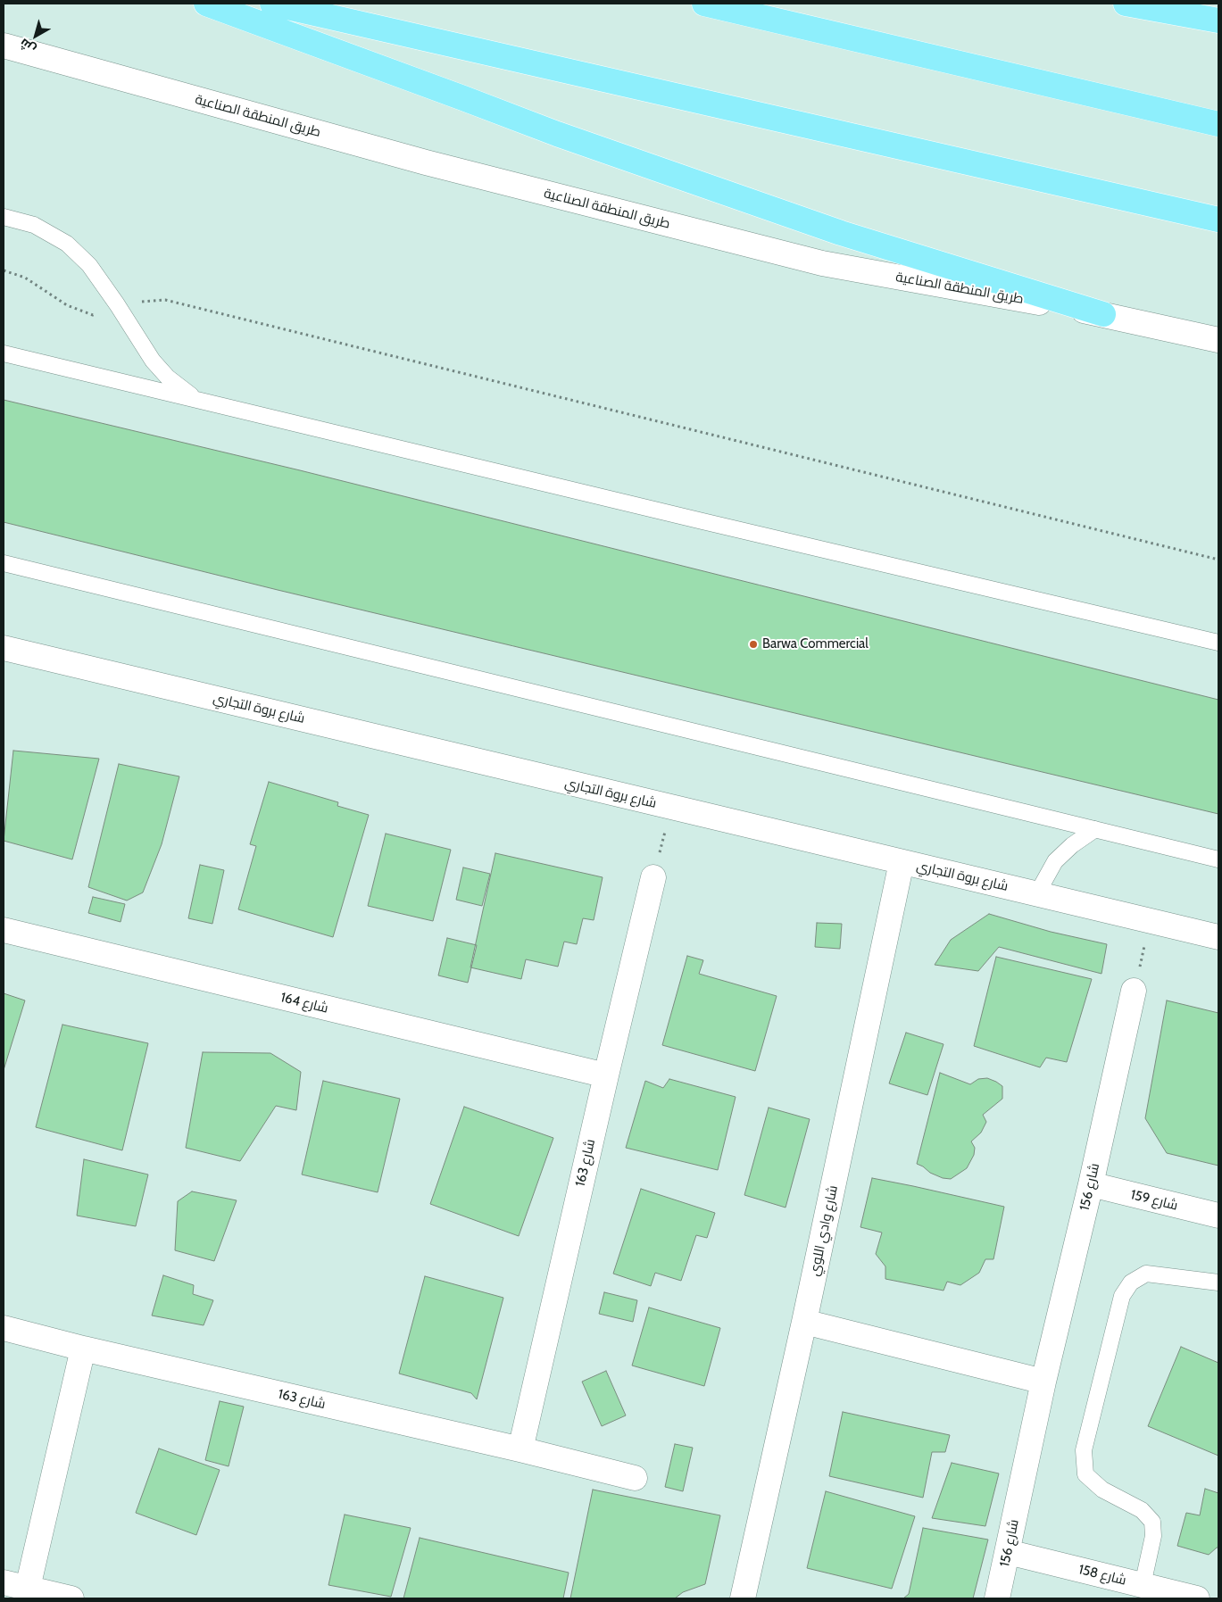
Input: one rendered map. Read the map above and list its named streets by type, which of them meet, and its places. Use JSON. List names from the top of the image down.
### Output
{
  "streets": {
    "street": [
      "طريق المنطقة الصناعية",
      "شارع بروة التجاري",
      "شارع 164",
      "شارع 163",
      "شارع 156",
      "شارع 159",
      "شارع وادي اللوي",
      "شارع 158"
    ]
  },
  "crossings": [
    ["شارع بروة التجاري", "شارع وادي اللوي"],
    ["شارع 164", "شارع 163"],
    ["شارع 156", "شارع 159"],
    ["شارع 156", "شارع 158"]
  ],
  "places": ["Barwa Commercial"],
  "north": "bottom left"
}
